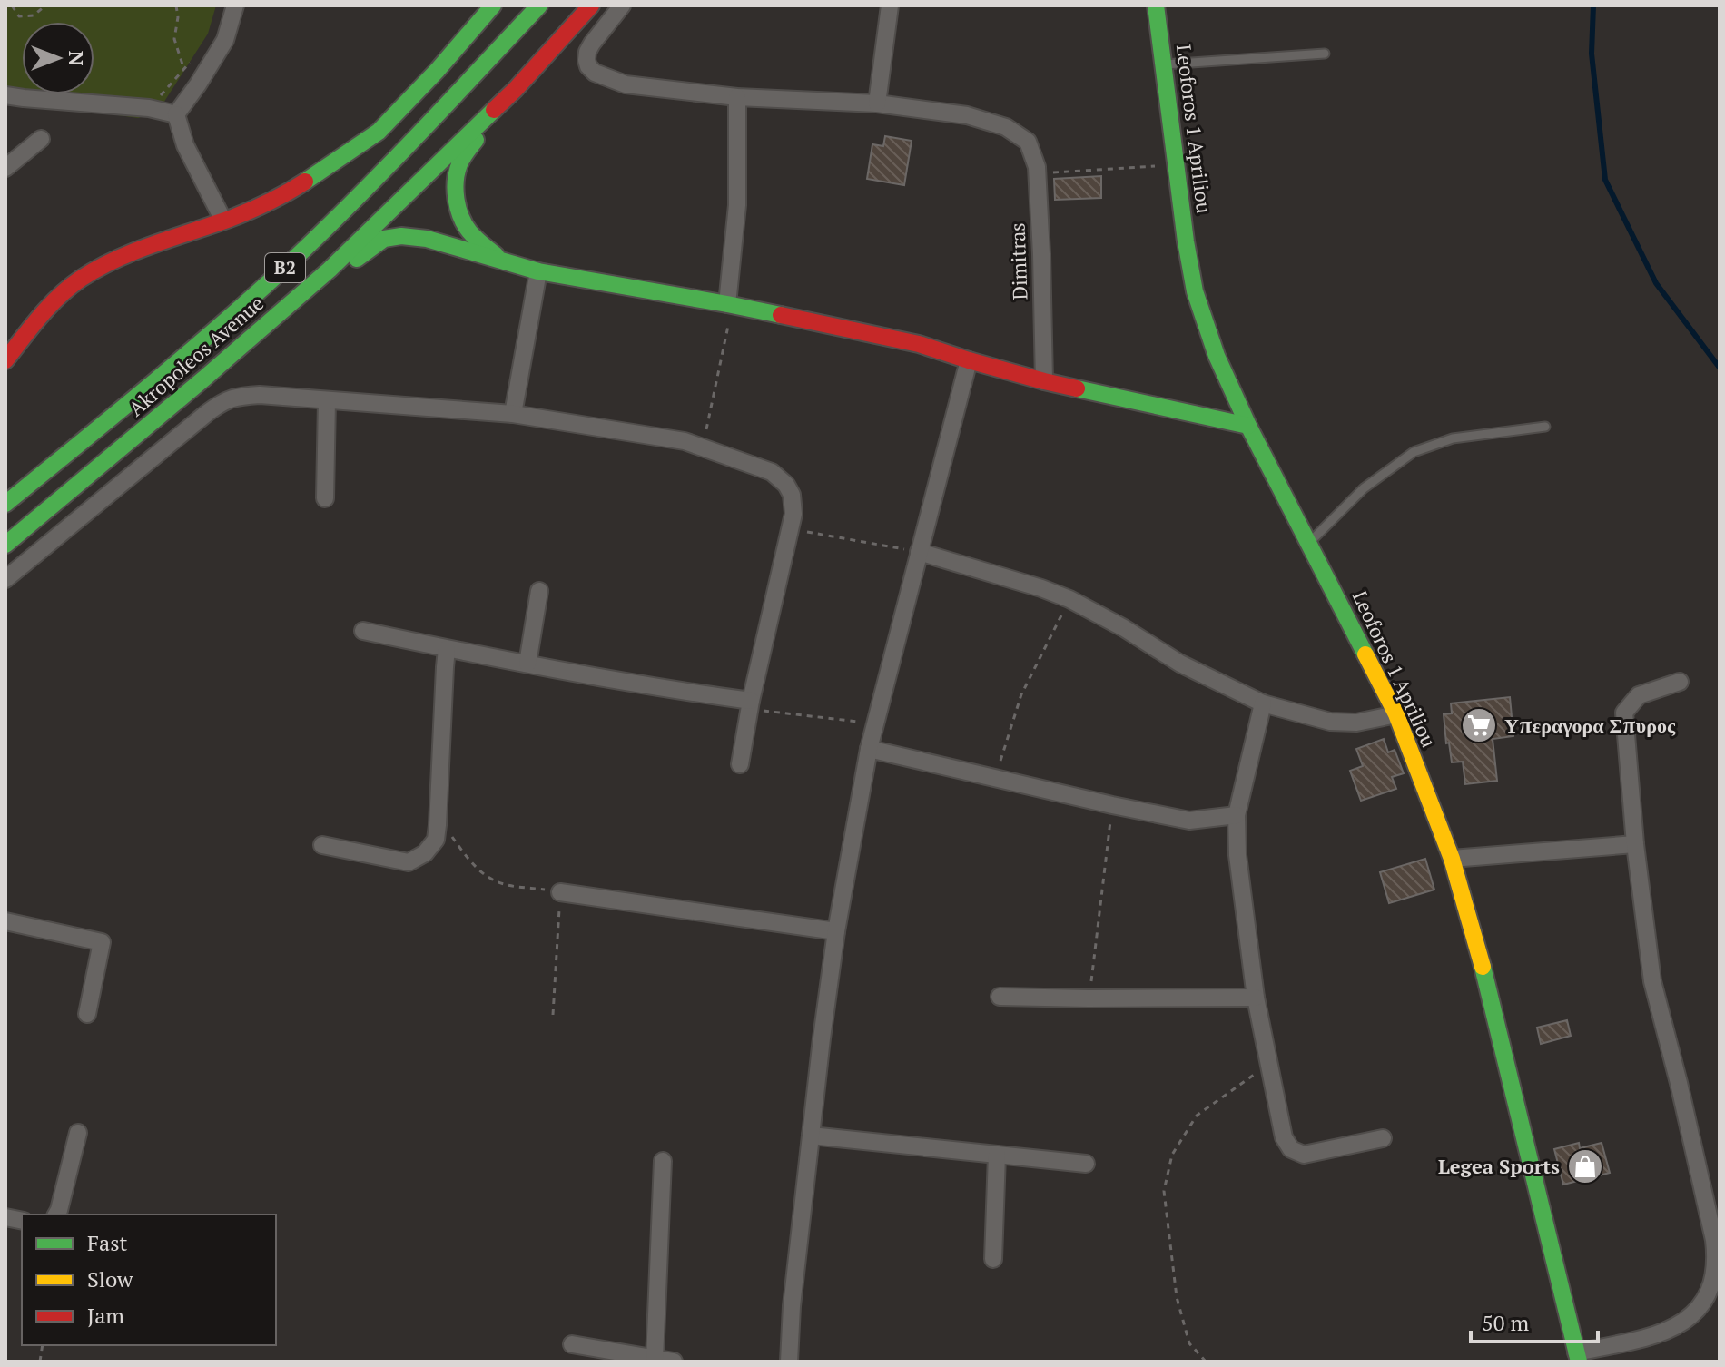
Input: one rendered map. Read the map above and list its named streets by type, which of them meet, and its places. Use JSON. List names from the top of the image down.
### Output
{
  "streets": {
    "main road": ["Leoforos 1 Apriliou", "B2", "Akropoleos Avenue"],
    "street": ["Dimitras"]
  },
  "places": {
    "supermarket": ["Υπεραγορα Σπυρος"],
    "shop": ["Legea Sports"]
  },
  "legend": ["Fast", "Slow", "Jam"],
  "scale_bar": "50 m",
  "north": "right"
}
